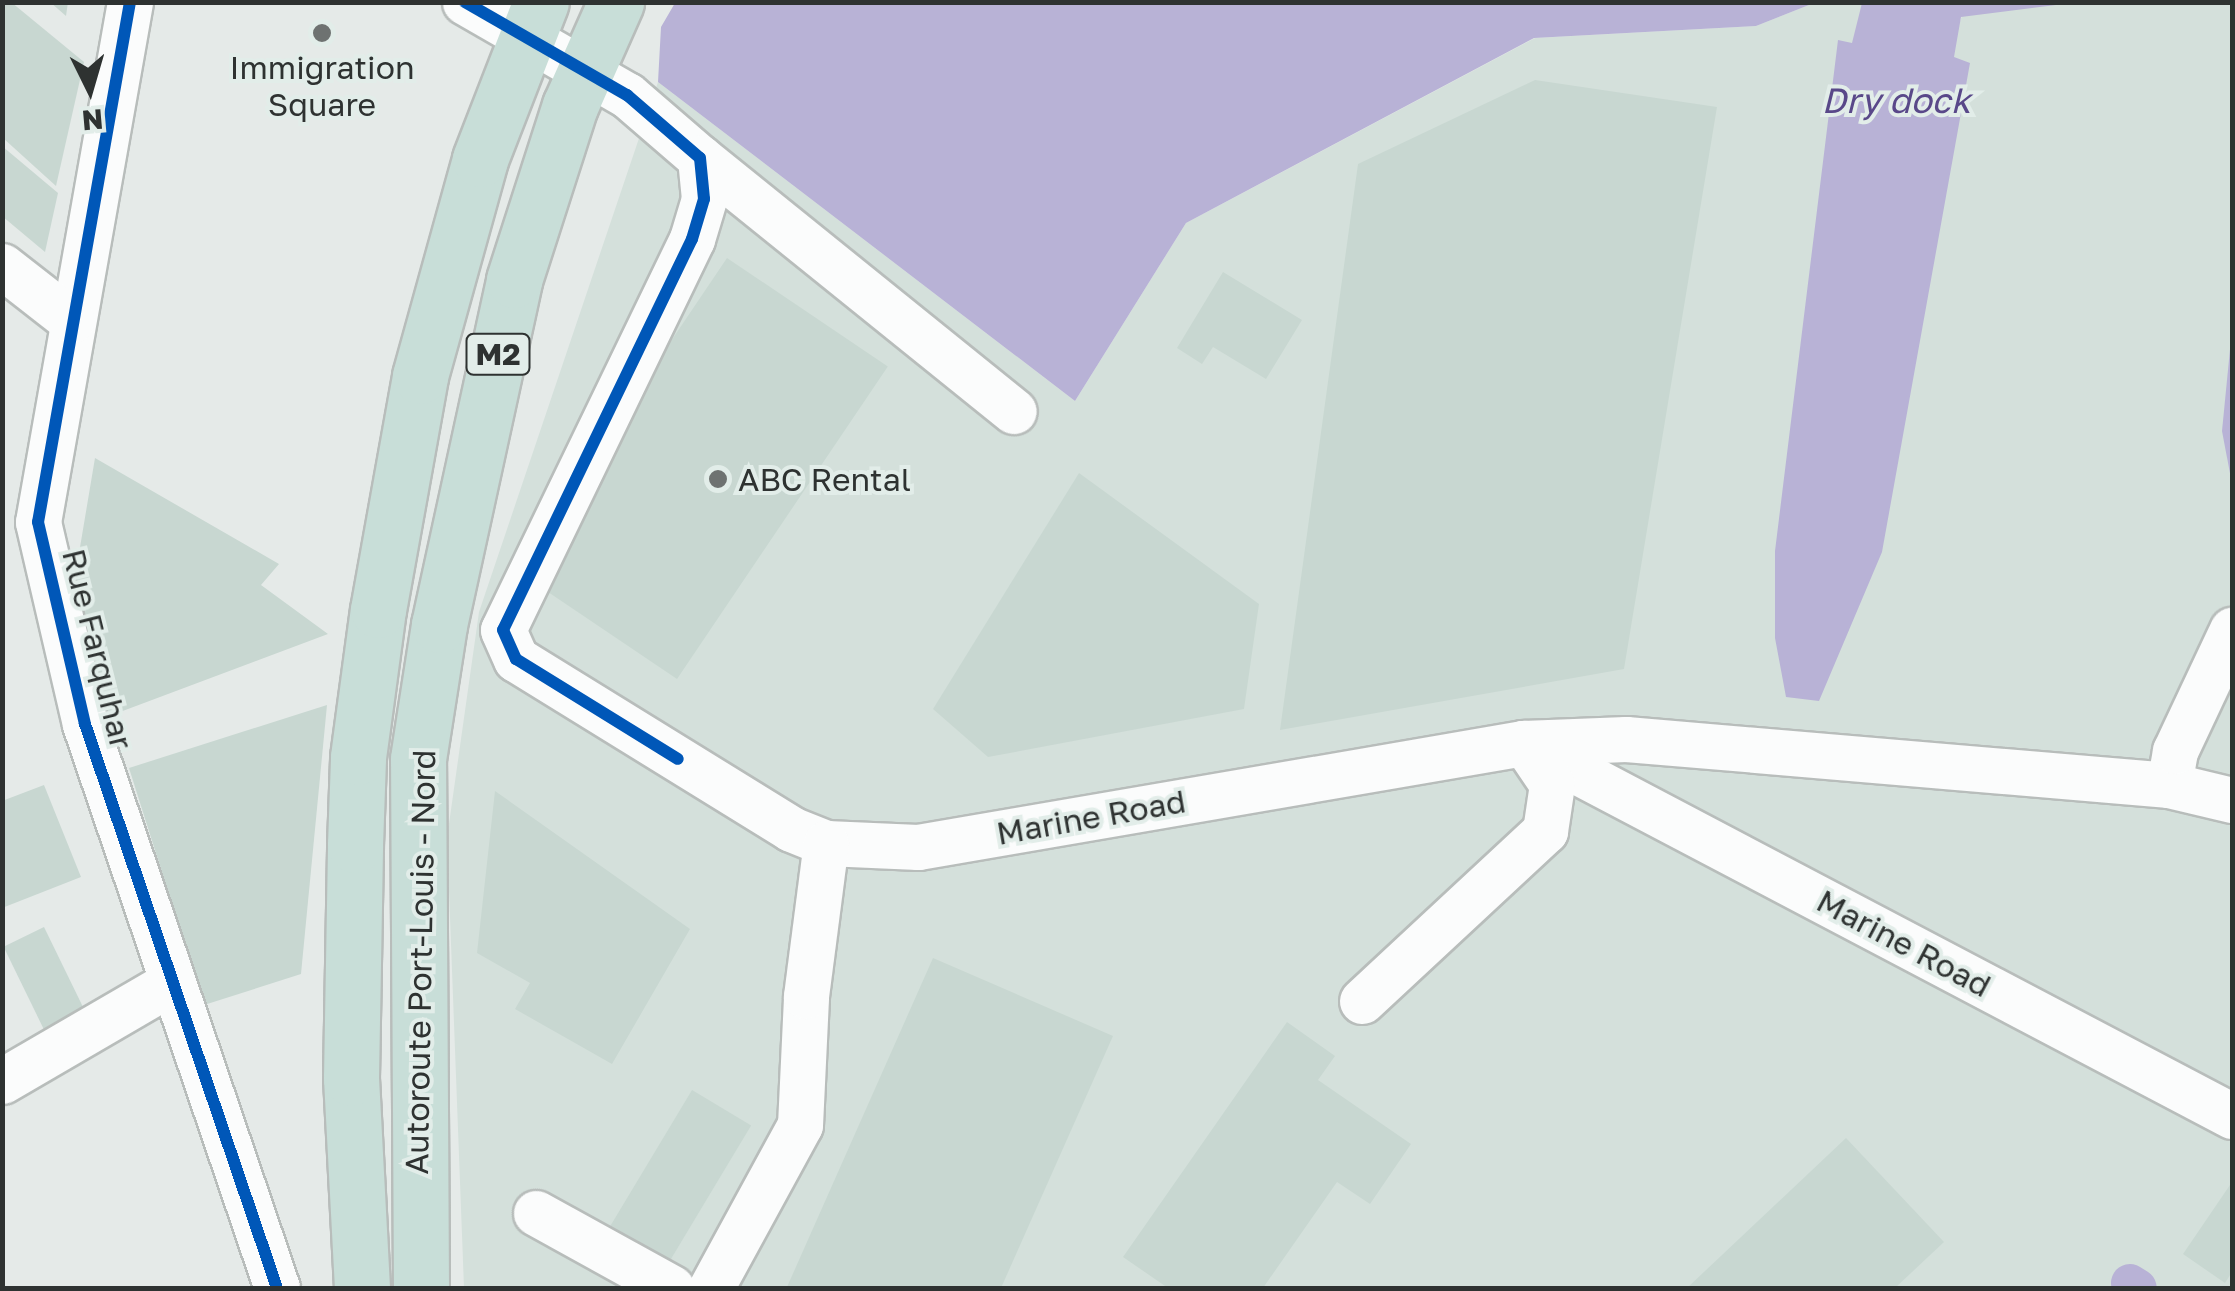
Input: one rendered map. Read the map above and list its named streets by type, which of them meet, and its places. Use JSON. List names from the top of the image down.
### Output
{
  "streets": {
    "highway": ["M2", "Autoroute Port-Louis - Nord"],
    "street": ["Rue Farquhar", "Marine Road"]
  },
  "water": ["Dry dock"],
  "places": ["Immigration Square", "ABC Rental"],
  "north": "bottom"
}
